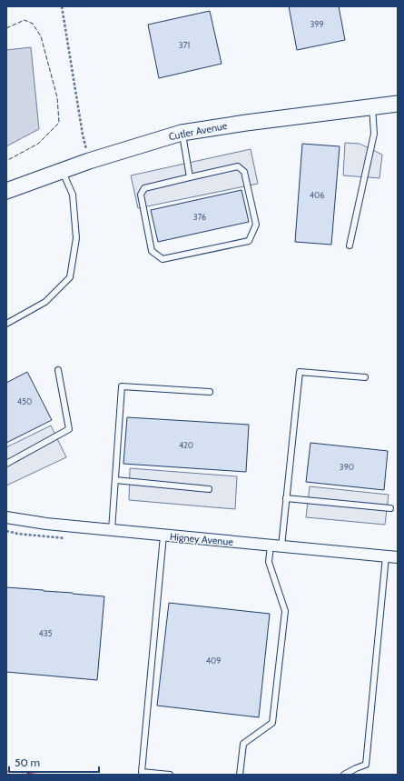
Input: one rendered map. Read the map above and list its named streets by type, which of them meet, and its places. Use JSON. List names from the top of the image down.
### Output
{
  "streets": {
    "street": ["Cutler Avenue", "Higney Avenue"]
  },
  "house_numbers": [
    "399",
    "371",
    "406",
    "376",
    "450",
    "420",
    "390",
    "435",
    "409"
  ],
  "scale_bar": "50 m"
}
